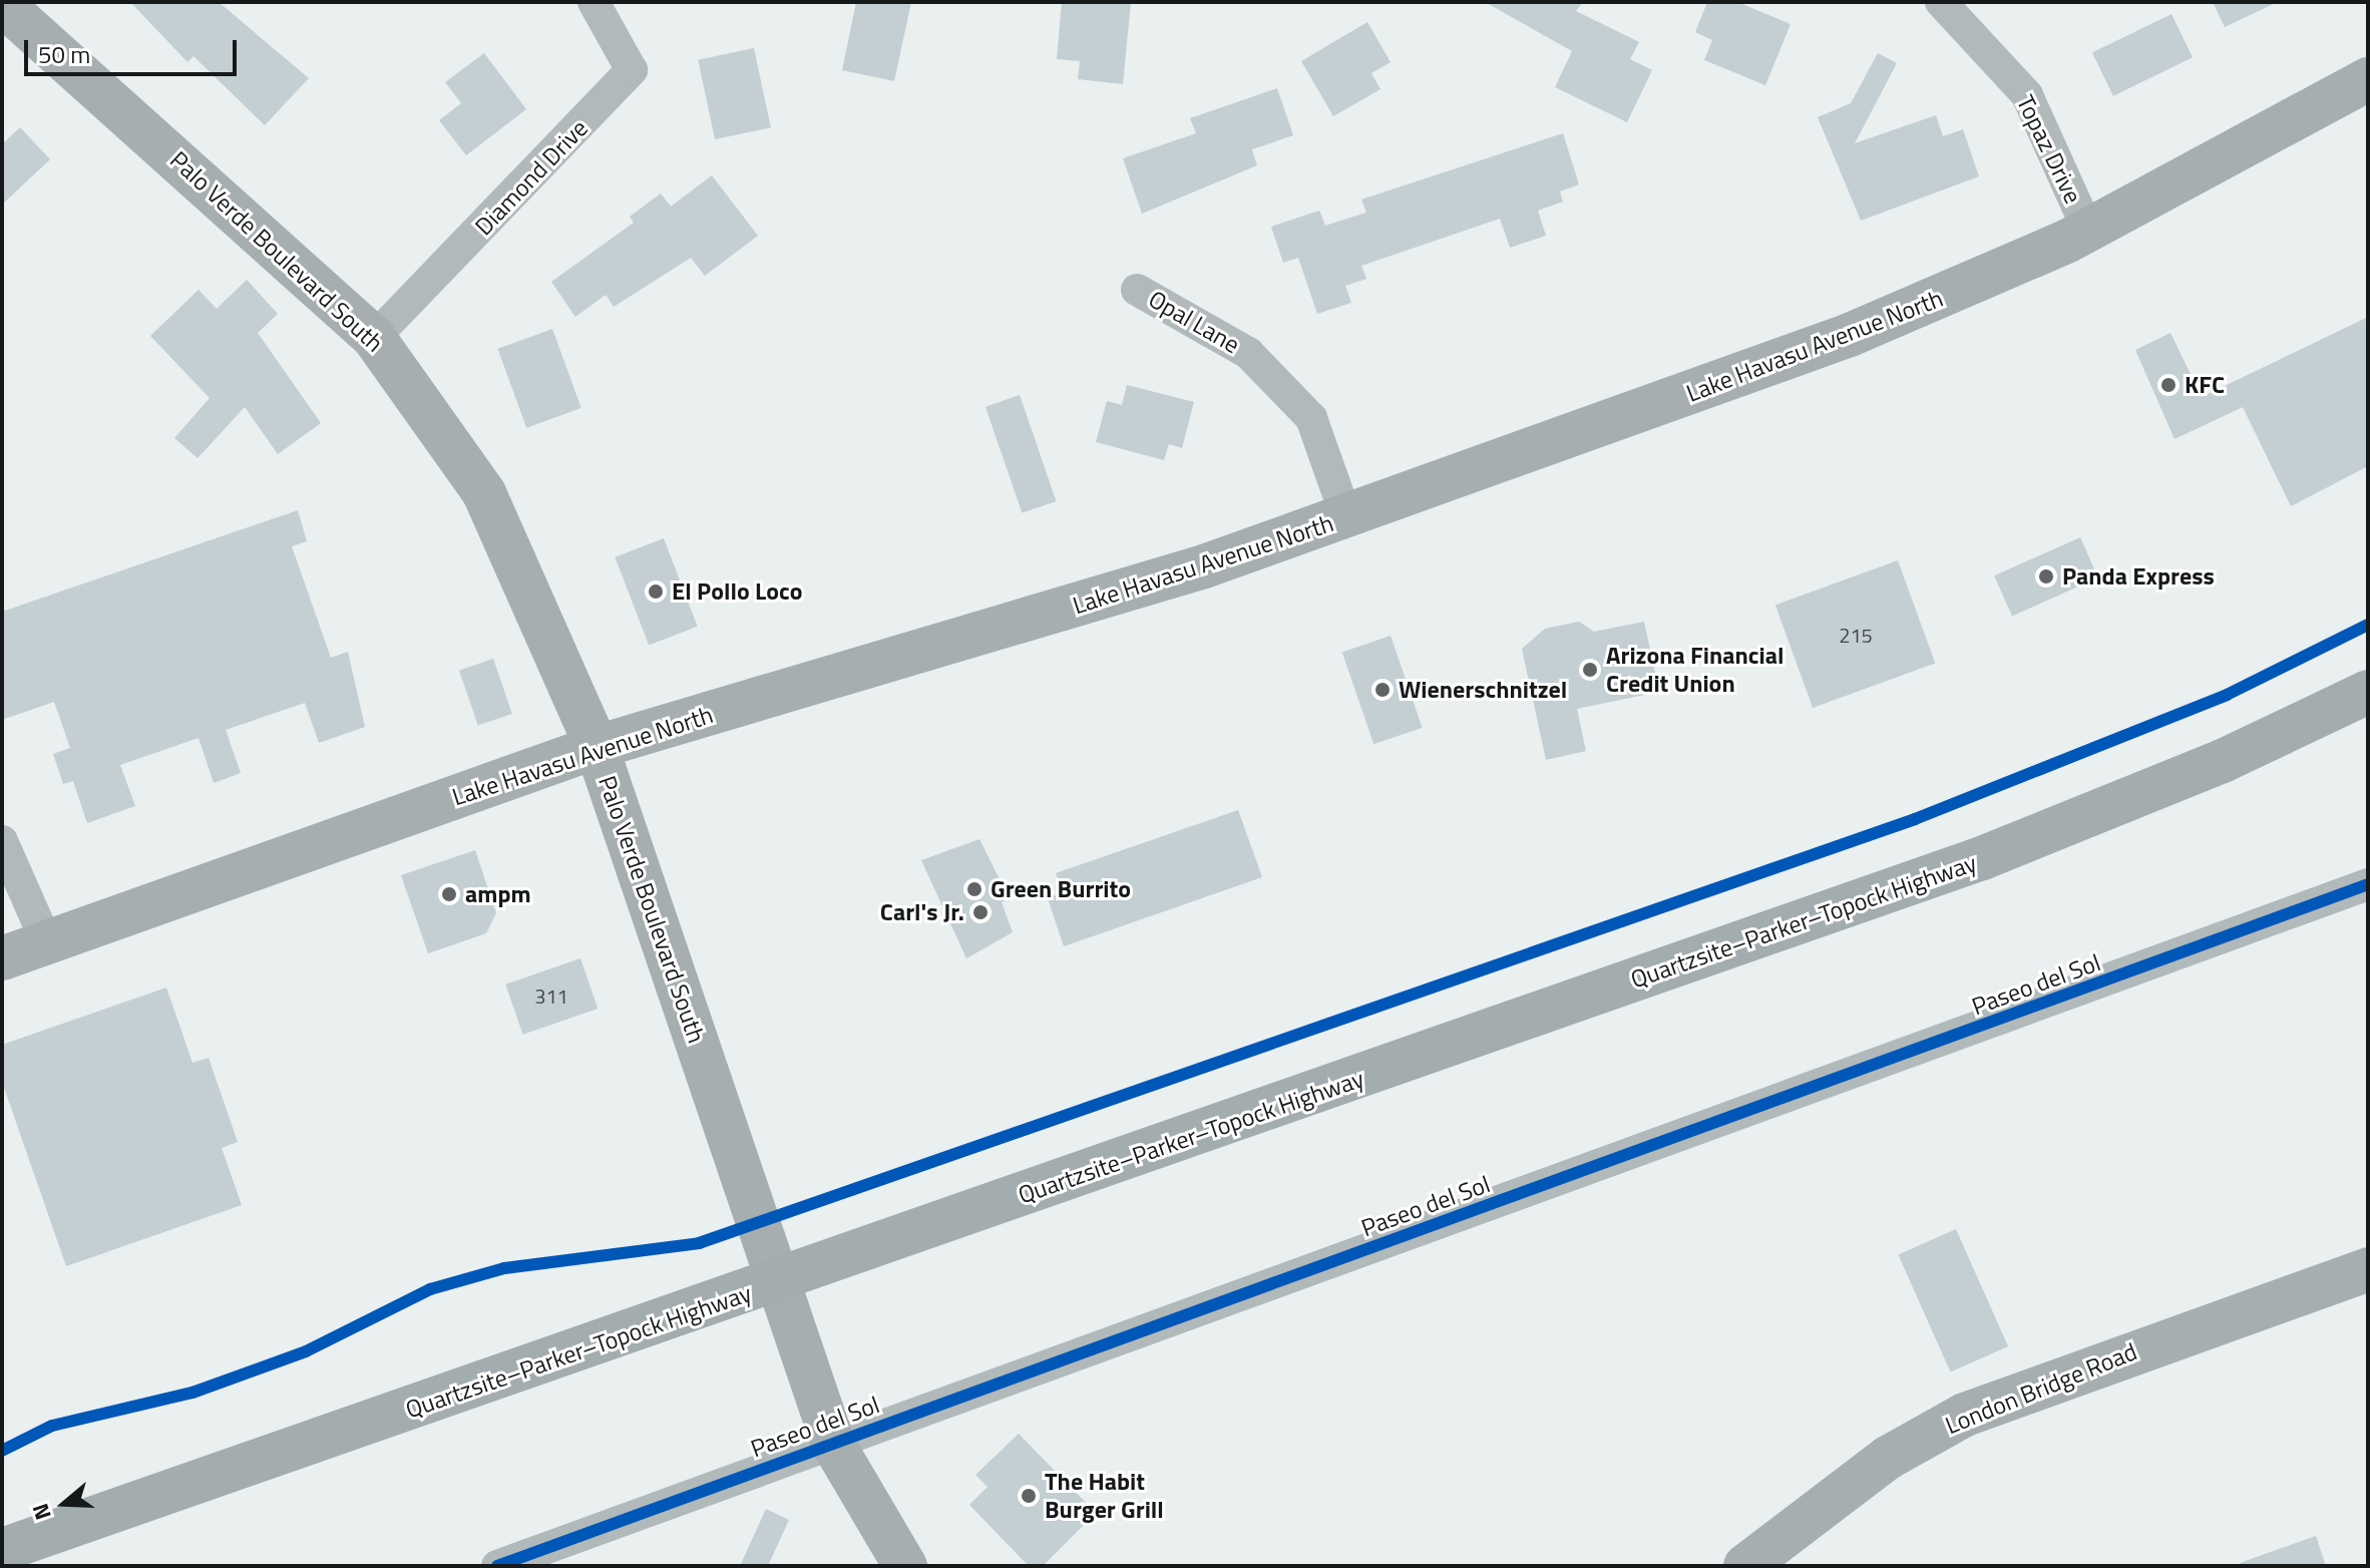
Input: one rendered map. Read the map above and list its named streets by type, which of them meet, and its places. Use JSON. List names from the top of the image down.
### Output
{
  "streets": {
    "highway": ["Quartzsite–Parker–Topock Highway"],
    "main road": ["Palo Verde Boulevard South", "Lake Havasu Avenue North", "London Bridge Road"],
    "street": [
      "Topaz Drive",
      "Diamond Drive",
      "Opal Lane",
      "Paseo del Sol"
    ]
  },
  "crossings": [
    ["Topaz Drive", "Lake Havasu Avenue North"],
    ["Diamond Drive", "Palo Verde Boulevard South"],
    ["Palo Verde Boulevard South", "Lake Havasu Avenue North"],
    ["Palo Verde Boulevard South", "Quartzsite–Parker–Topock Highway"],
    ["Palo Verde Boulevard South", "Paseo del Sol"],
    ["Opal Lane", "Lake Havasu Avenue North"]
  ],
  "places": [
    "KFC",
    "Panda Express",
    "El Pollo Loco",
    "Arizona Financial Credit Union",
    "Wienerschnitzel",
    "Green Burrito",
    "ampm",
    "Carl's Jr.",
    "The Habit Burger Grill"
  ],
  "house_numbers": ["215", "311"],
  "scale_bar": "50 m",
  "north": "left"
}
